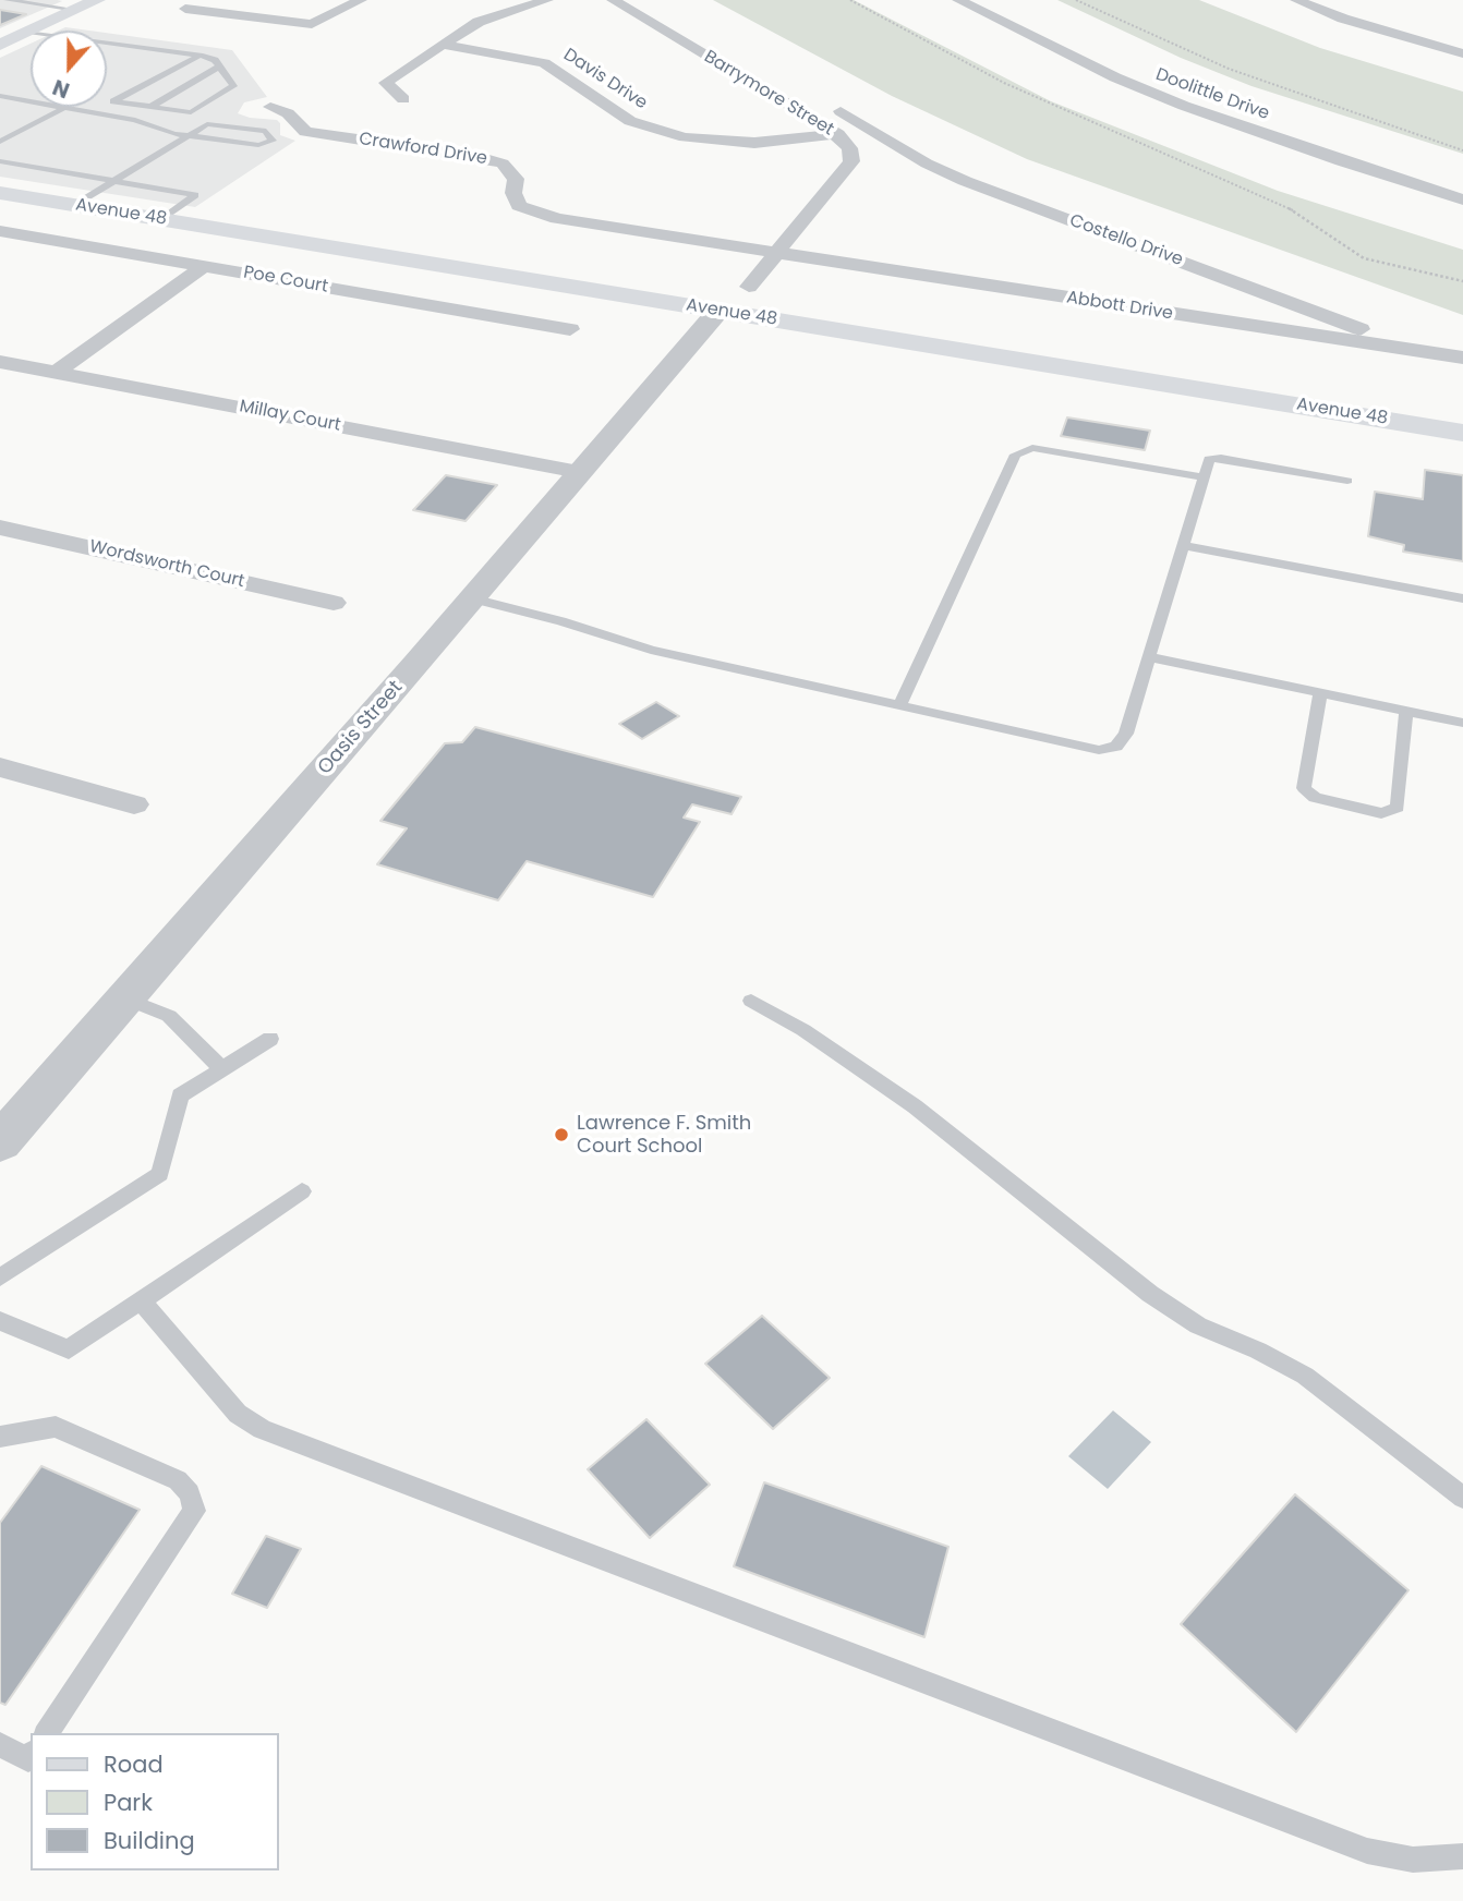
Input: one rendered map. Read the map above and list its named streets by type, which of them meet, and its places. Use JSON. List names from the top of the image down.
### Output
{
  "streets": {
    "main road": ["Avenue 48"],
    "street": [
      "Davis Drive",
      "Barrymore Street",
      "Doolittle Drive",
      "Crawford Drive",
      "Costello Drive",
      "Poe Court",
      "Abbott Drive",
      "Millay Court",
      "Wordsworth Court",
      "Oasis Street"
    ]
  },
  "crossings": [
    ["Davis Drive", "Barrymore Street"],
    ["Barrymore Street", "Crawford Drive"],
    ["Barrymore Street", "Abbott Drive"],
    ["Crawford Drive", "Abbott Drive"],
    ["Avenue 48", "Oasis Street"],
    ["Costello Drive", "Abbott Drive"],
    ["Millay Court", "Oasis Street"]
  ],
  "places": ["Lawrence F. Smith Court School"],
  "legend": ["Road", "Park", "Building"],
  "north": "bottom"
}
